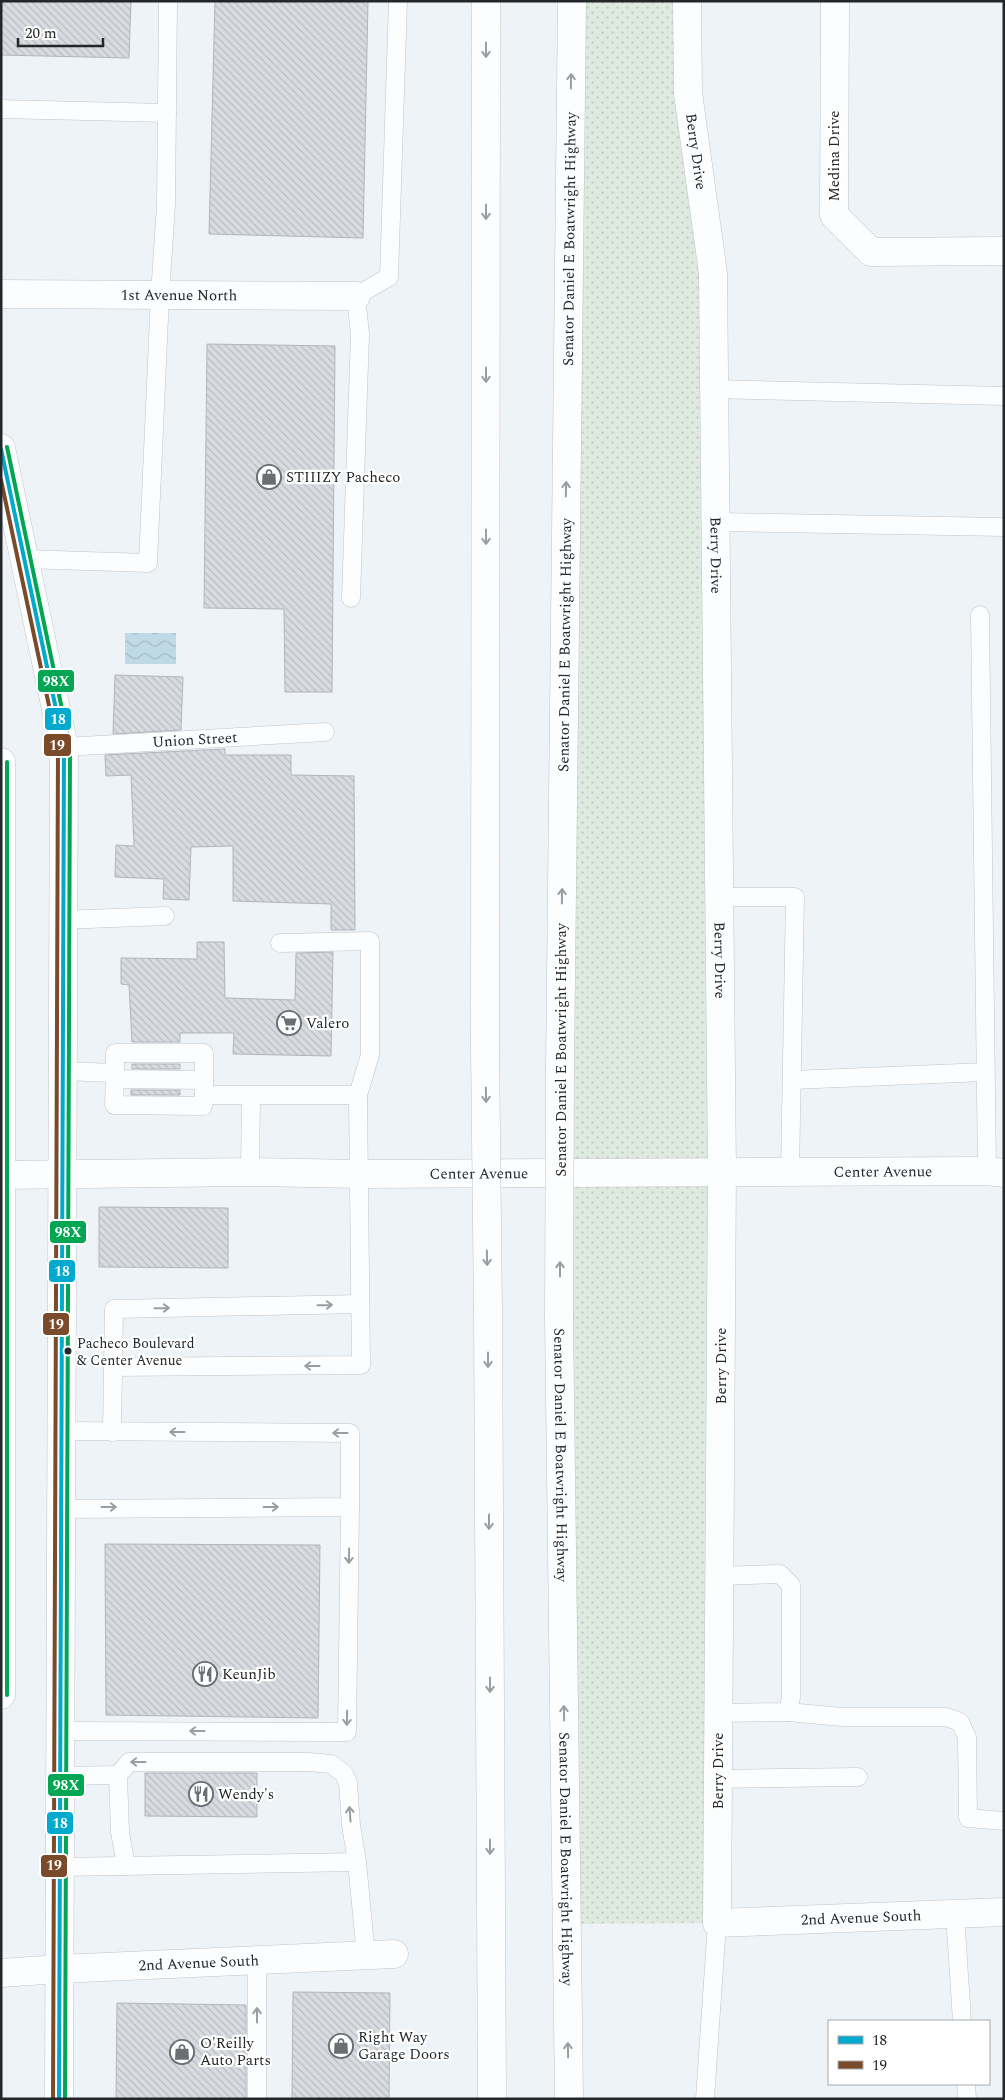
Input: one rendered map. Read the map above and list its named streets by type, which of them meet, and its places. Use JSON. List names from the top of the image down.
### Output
{
  "streets": {
    "main road": [
      "Berry Drive",
      "Medina Drive",
      "Senator Daniel E Boatwright Highway",
      "1st Avenue North",
      "Center Avenue",
      "2nd Avenue South"
    ],
    "lane": ["Union Street"]
  },
  "crossings": [
    ["Berry Drive", "Center Avenue"],
    ["Berry Drive", "2nd Avenue South"]
  ],
  "places": {
    "shop": ["STIIIZY Pacheco", "Right Way Garage Doors", "O'Reilly Auto Parts"],
    "supermarket": ["Valero"],
    "other": ["Pacheco Boulevard & Center Avenue"],
    "restaurant": ["KeunJib", "Wendy's"]
  },
  "lines": ["transit line 98X", "transit line 18", "transit line 19"],
  "legend": ["18", "19"],
  "scale_bar": "20 m"
}
